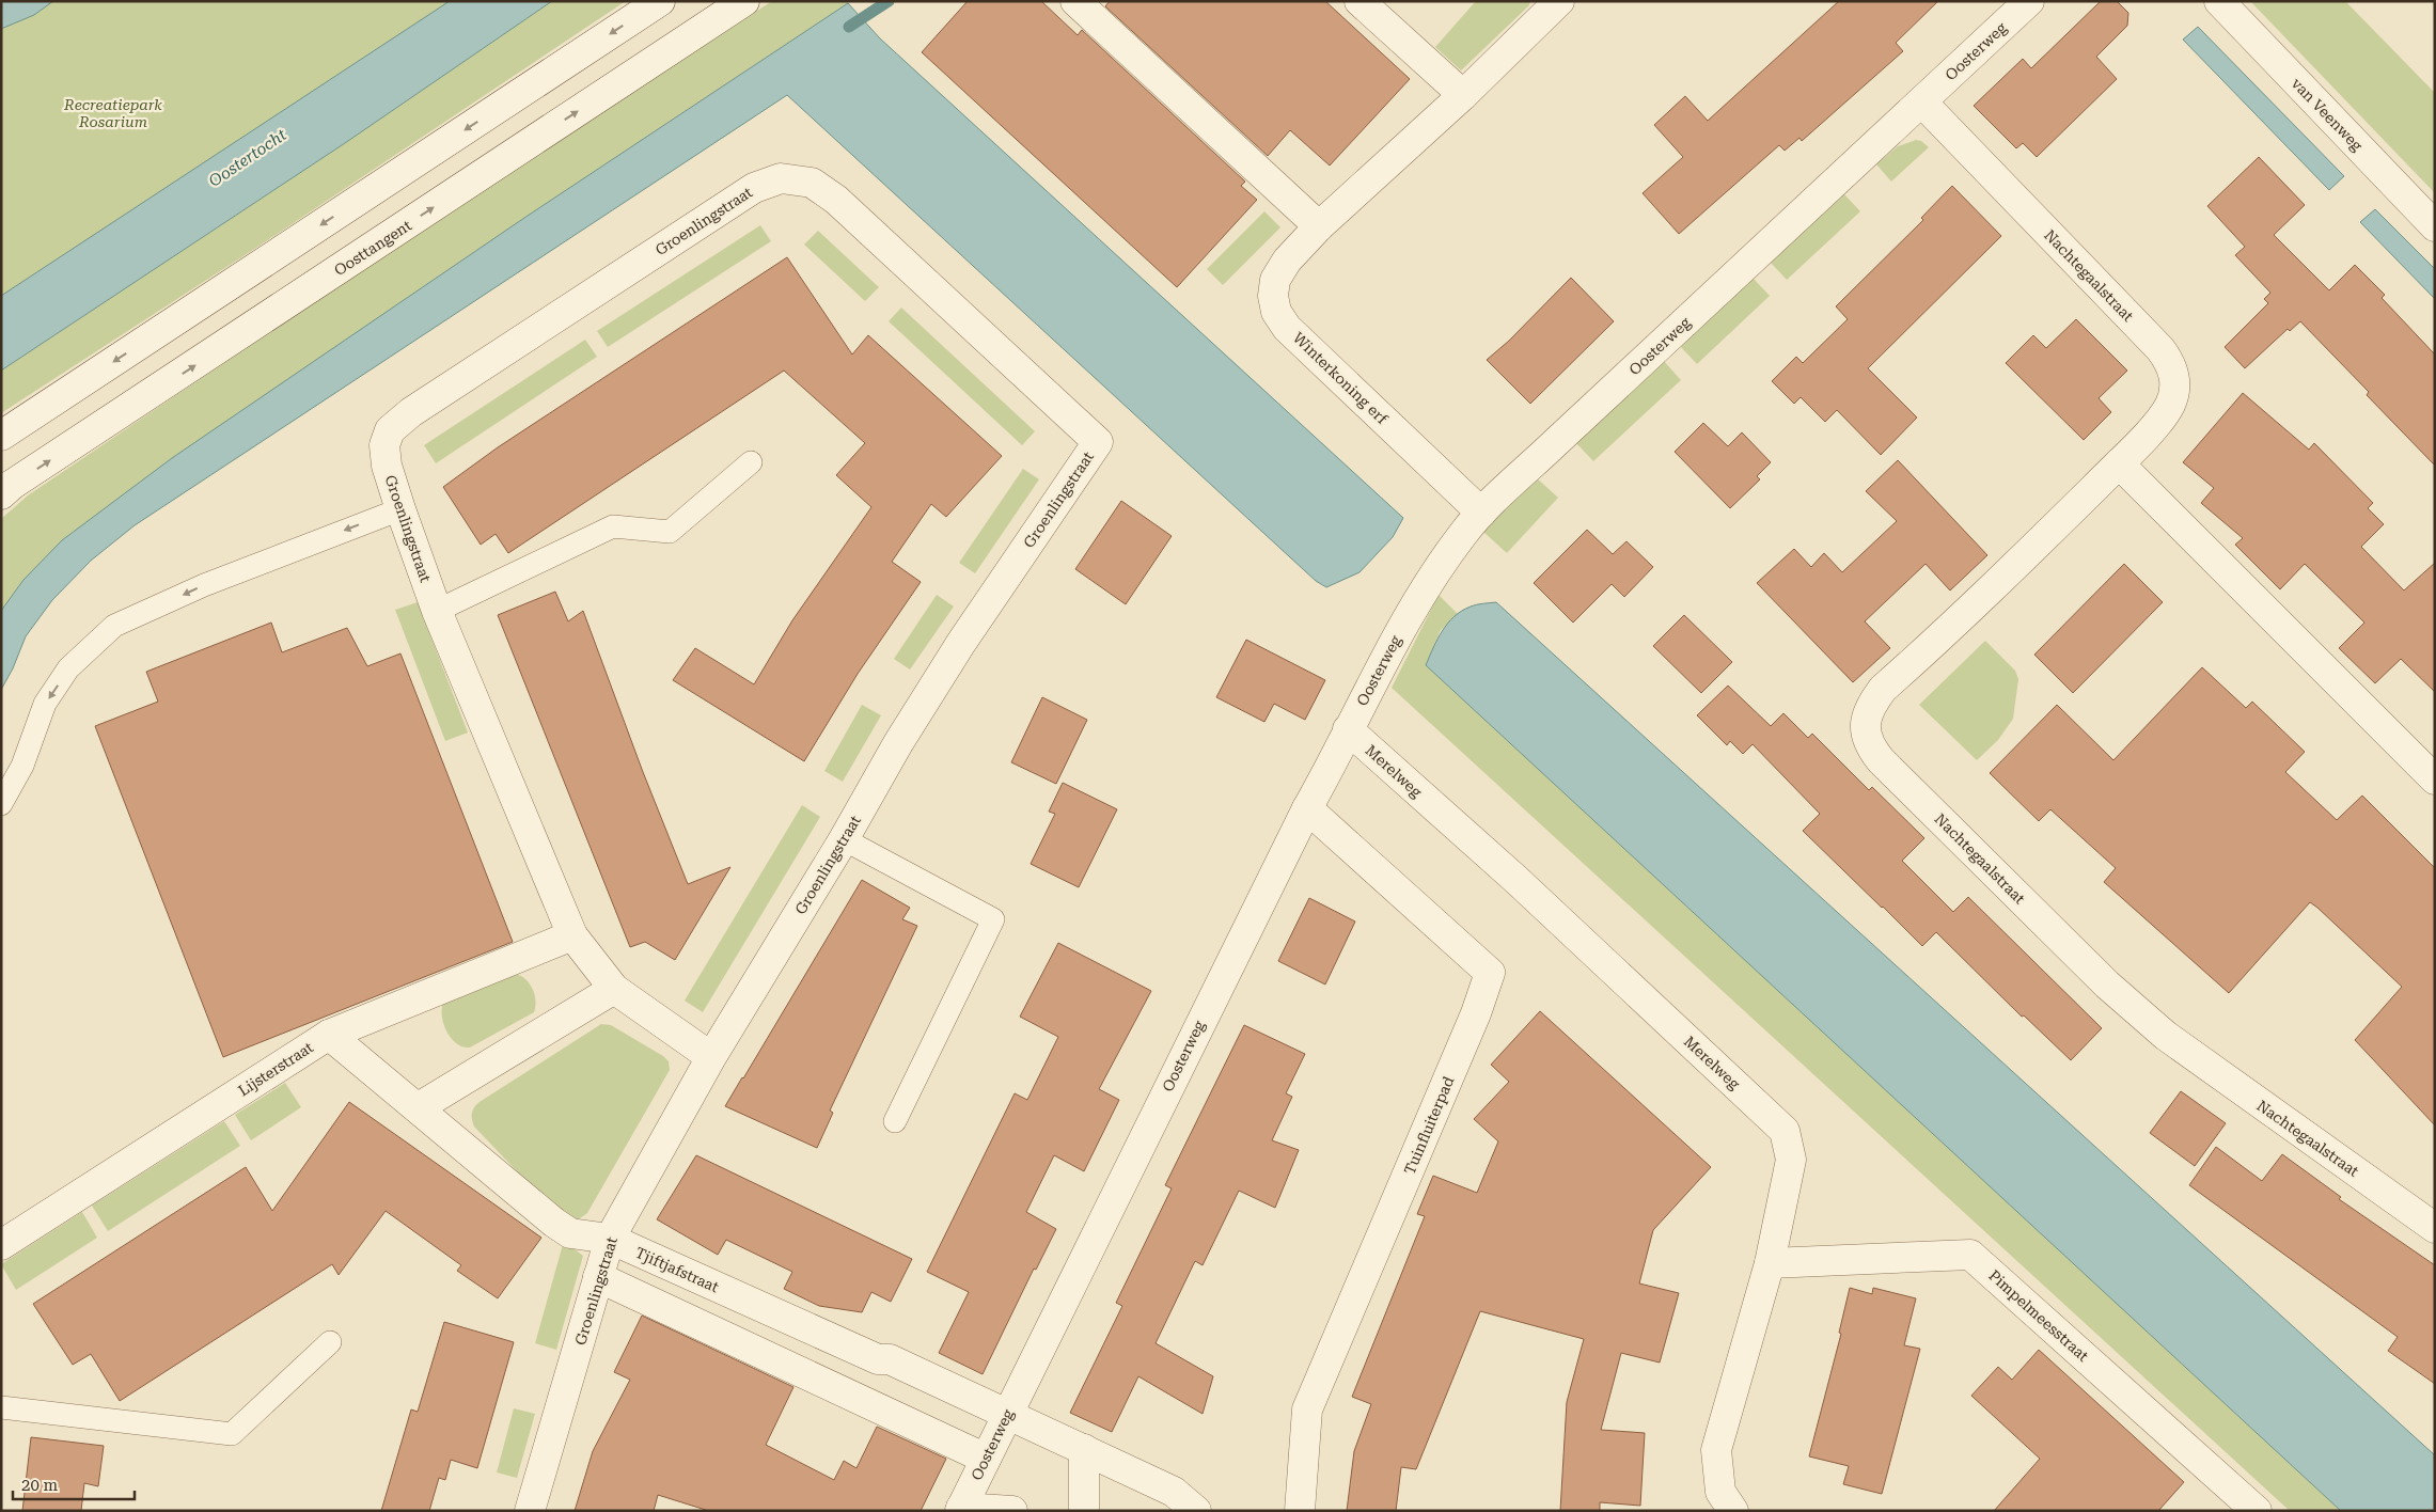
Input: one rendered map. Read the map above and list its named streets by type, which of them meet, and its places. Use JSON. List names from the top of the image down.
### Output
{
  "streets": {
    "street": [
      "Oosterweg",
      "van Veenweg",
      "Groenlingstraat",
      "Oosttangent",
      "Nachtegaalstraat",
      "Winterkoning erf",
      "Merelweg",
      "Lijsterstraat",
      "Tuinfluiterpad",
      "Tjiftjafstraat",
      "Pimpelmeesstraat"
    ]
  },
  "crossings": [
    ["Oosterweg", "Nachtegaalstraat"],
    ["Oosterweg", "Winterkoning erf"],
    ["Oosterweg", "Merelweg"],
    ["Oosterweg", "Tuinfluiterpad"],
    ["Oosterweg", "Tjiftjafstraat"],
    ["Groenlingstraat", "Lijsterstraat"],
    ["Groenlingstraat", "Tjiftjafstraat"],
    ["Merelweg", "Pimpelmeesstraat"],
    ["Lijsterstraat", "Tjiftjafstraat"]
  ],
  "water": ["Oostertocht"],
  "parks": ["Recreatiepark Rosarium"],
  "scale_bar": "20 m"
}
